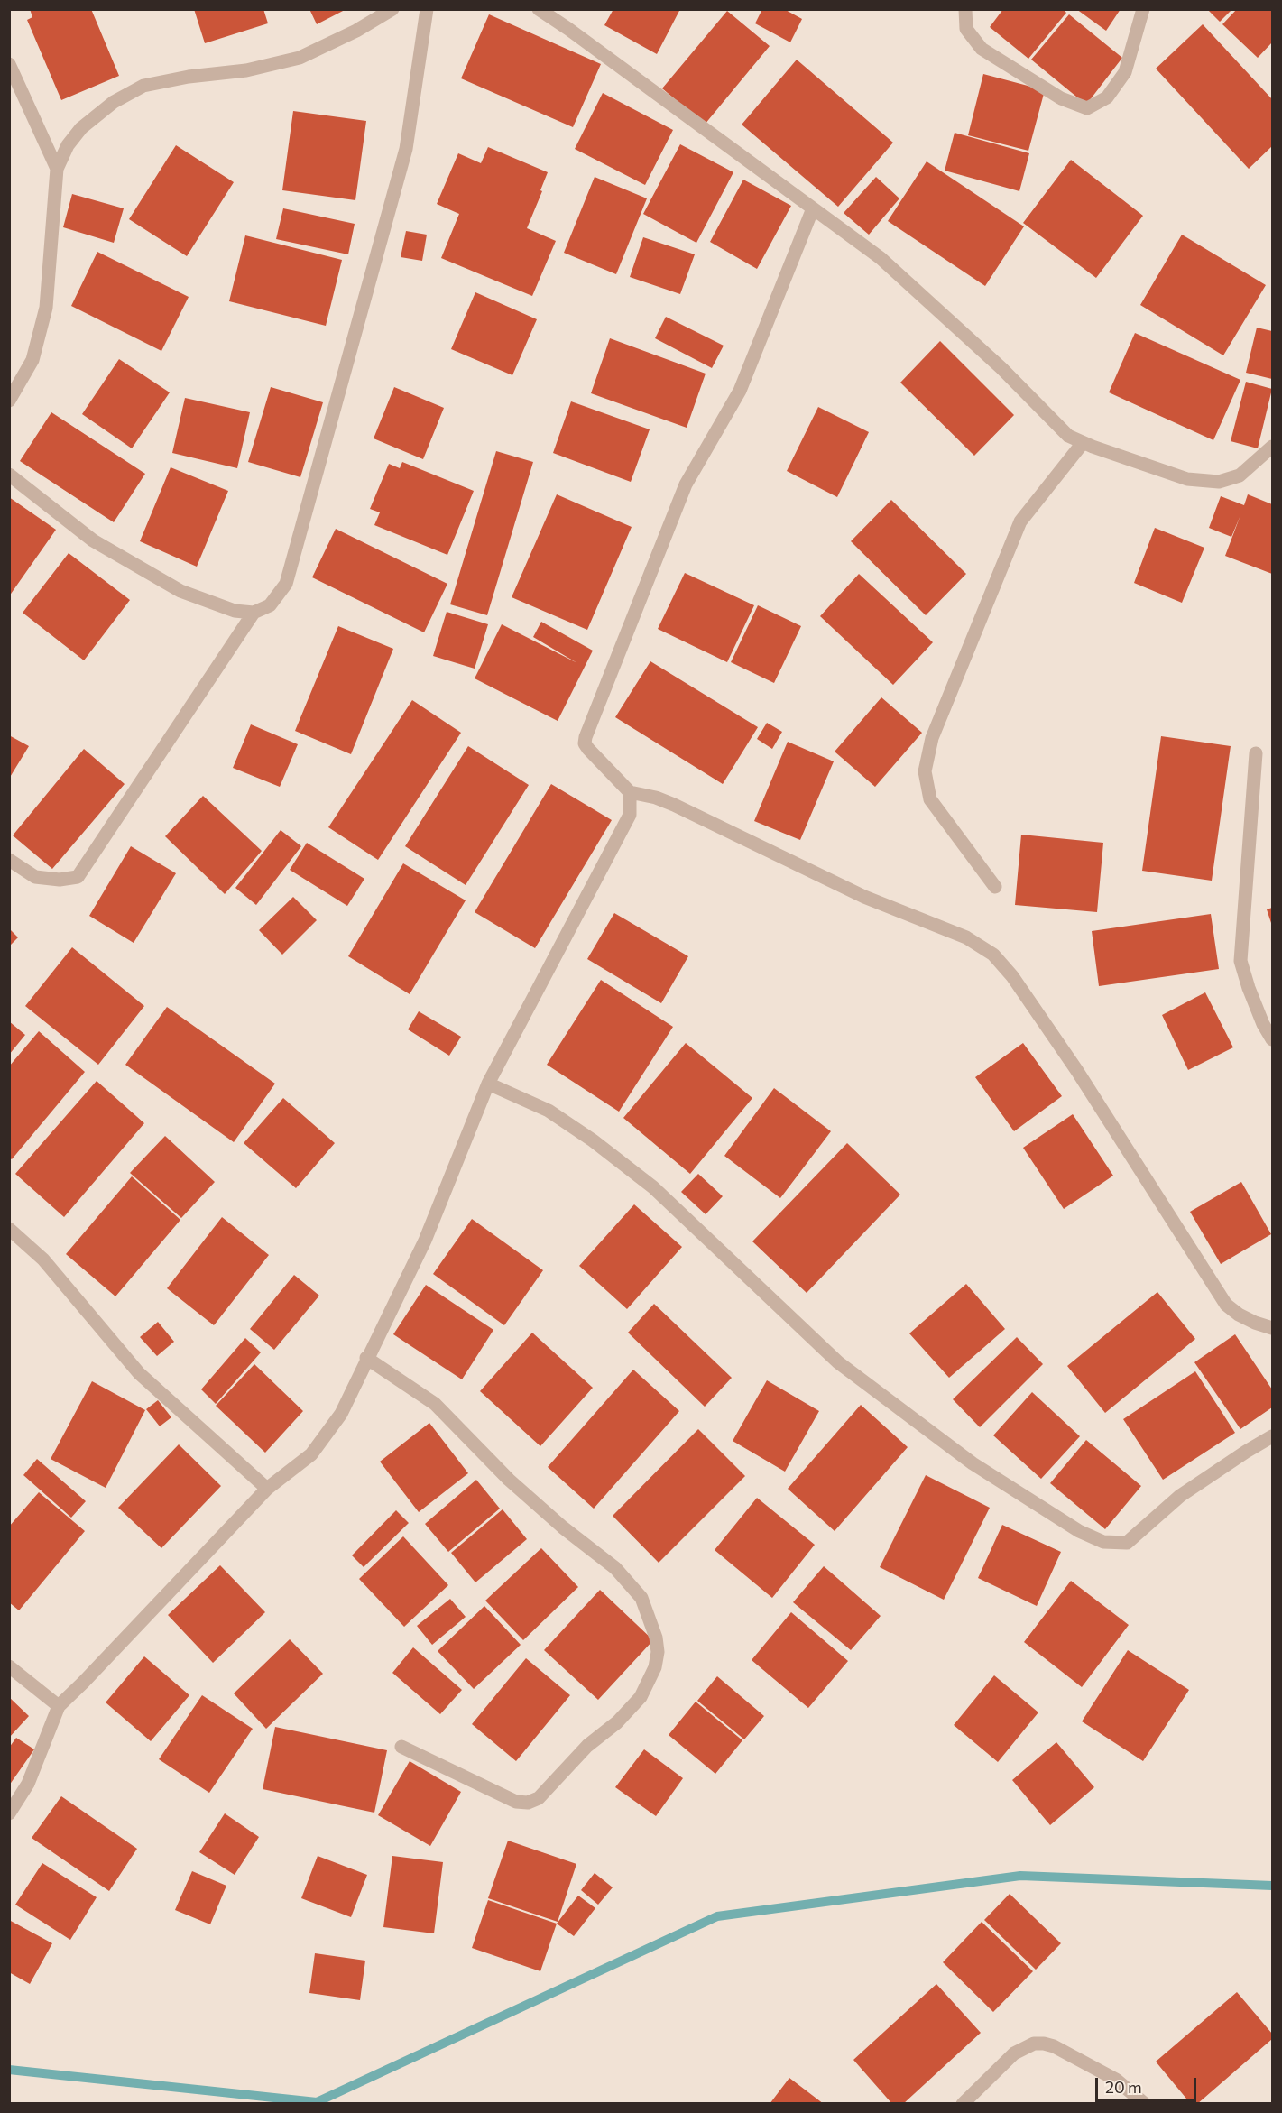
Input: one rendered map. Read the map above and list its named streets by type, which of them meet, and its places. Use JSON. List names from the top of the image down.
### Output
{
  "scale_bar": "20 m"
}
